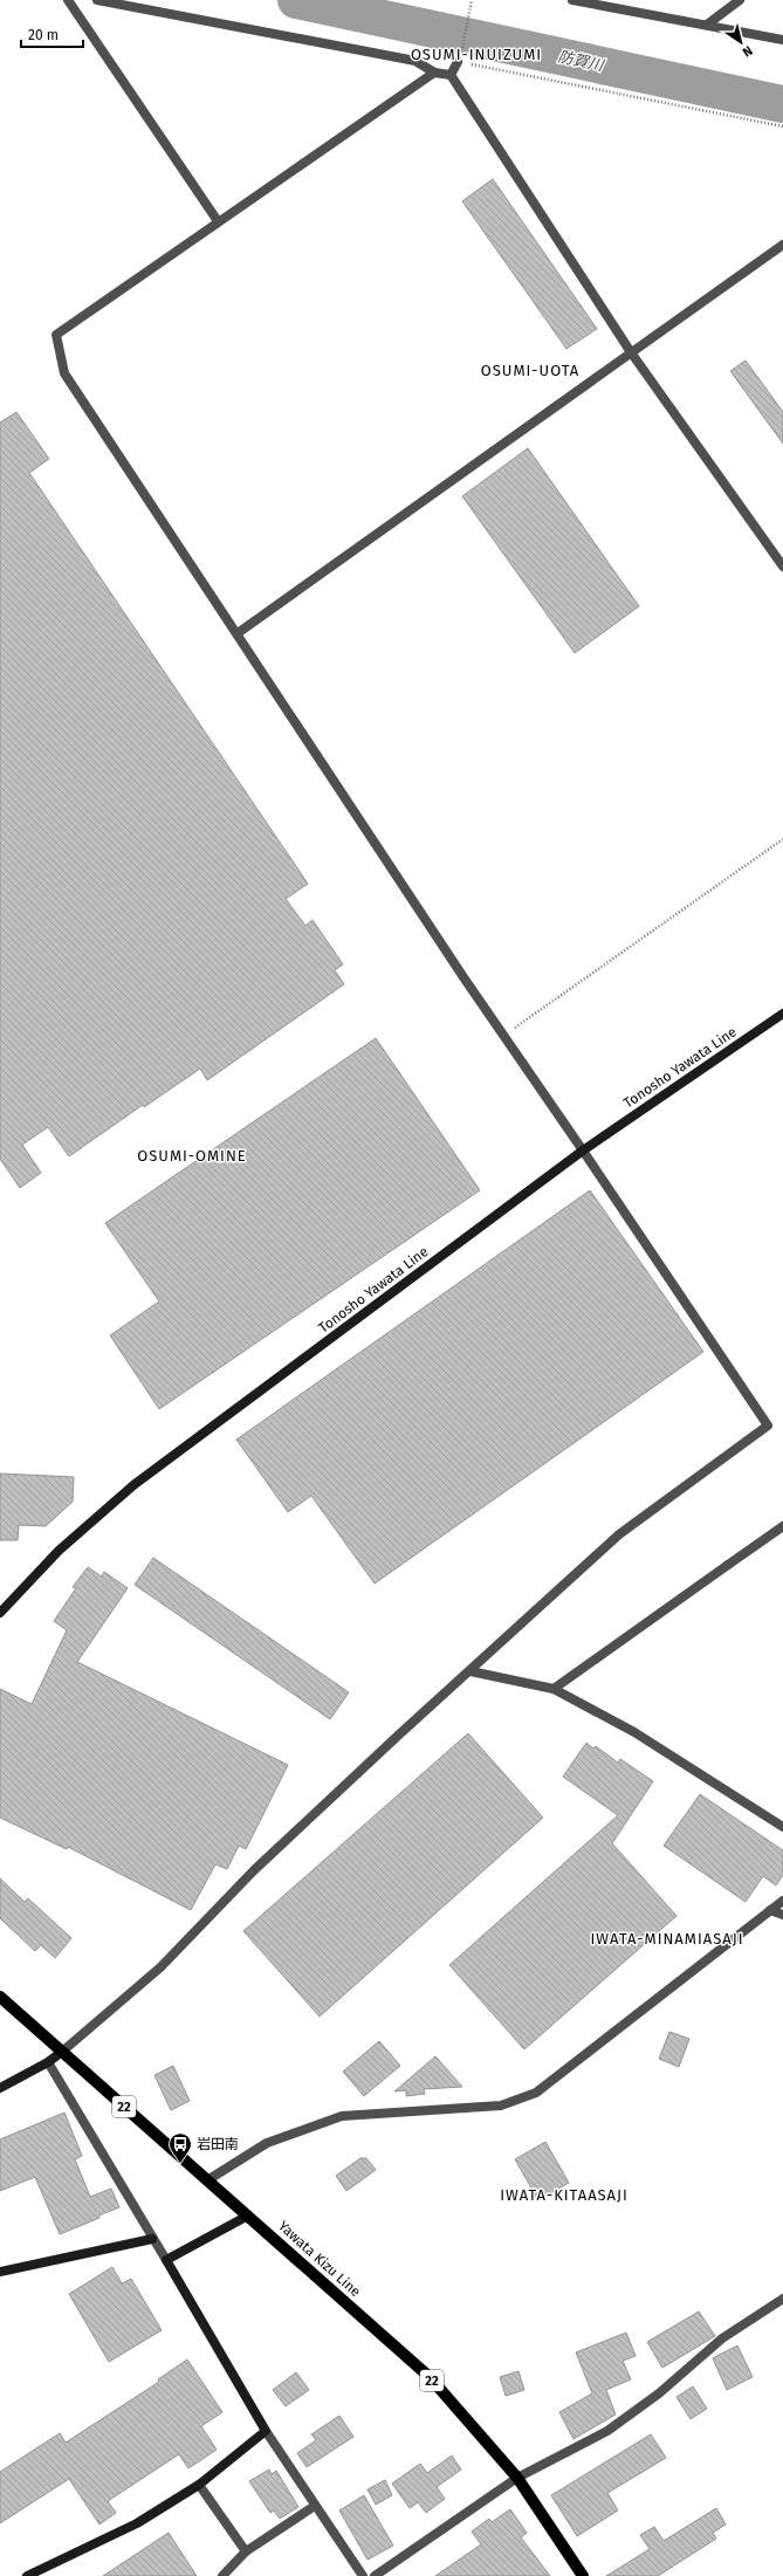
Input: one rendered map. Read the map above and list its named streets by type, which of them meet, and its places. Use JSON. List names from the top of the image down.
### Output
{
  "streets": {
    "main road": ["Tonosho Yawata Line", "22", "Yawata Kizu Line"]
  },
  "districts": [
    "OSUMI-INUIZUMI",
    "OSUMI-UOTA",
    "OSUMI-OMINE",
    "IWATA-MINAMIASAJI",
    "IWATA-KITAASAJI"
  ],
  "water": ["防賀川"],
  "places": {
    "bus stop": ["岩田南"]
  },
  "scale_bar": "20 m",
  "north": "bottom right"
}
